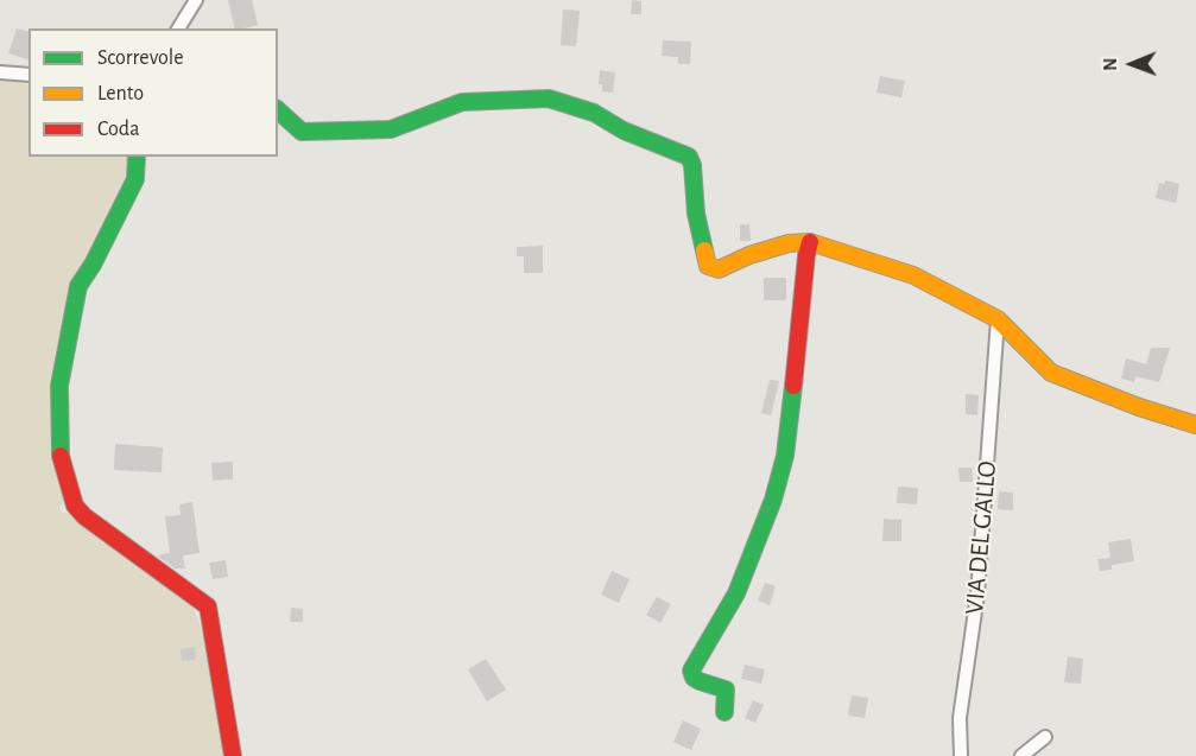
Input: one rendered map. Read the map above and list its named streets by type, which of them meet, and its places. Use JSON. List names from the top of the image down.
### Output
{
  "streets": {
    "street": ["VIA DEL GALLO"]
  },
  "legend": ["Scorrevole", "Lento", "Coda"],
  "north": "left"
}
